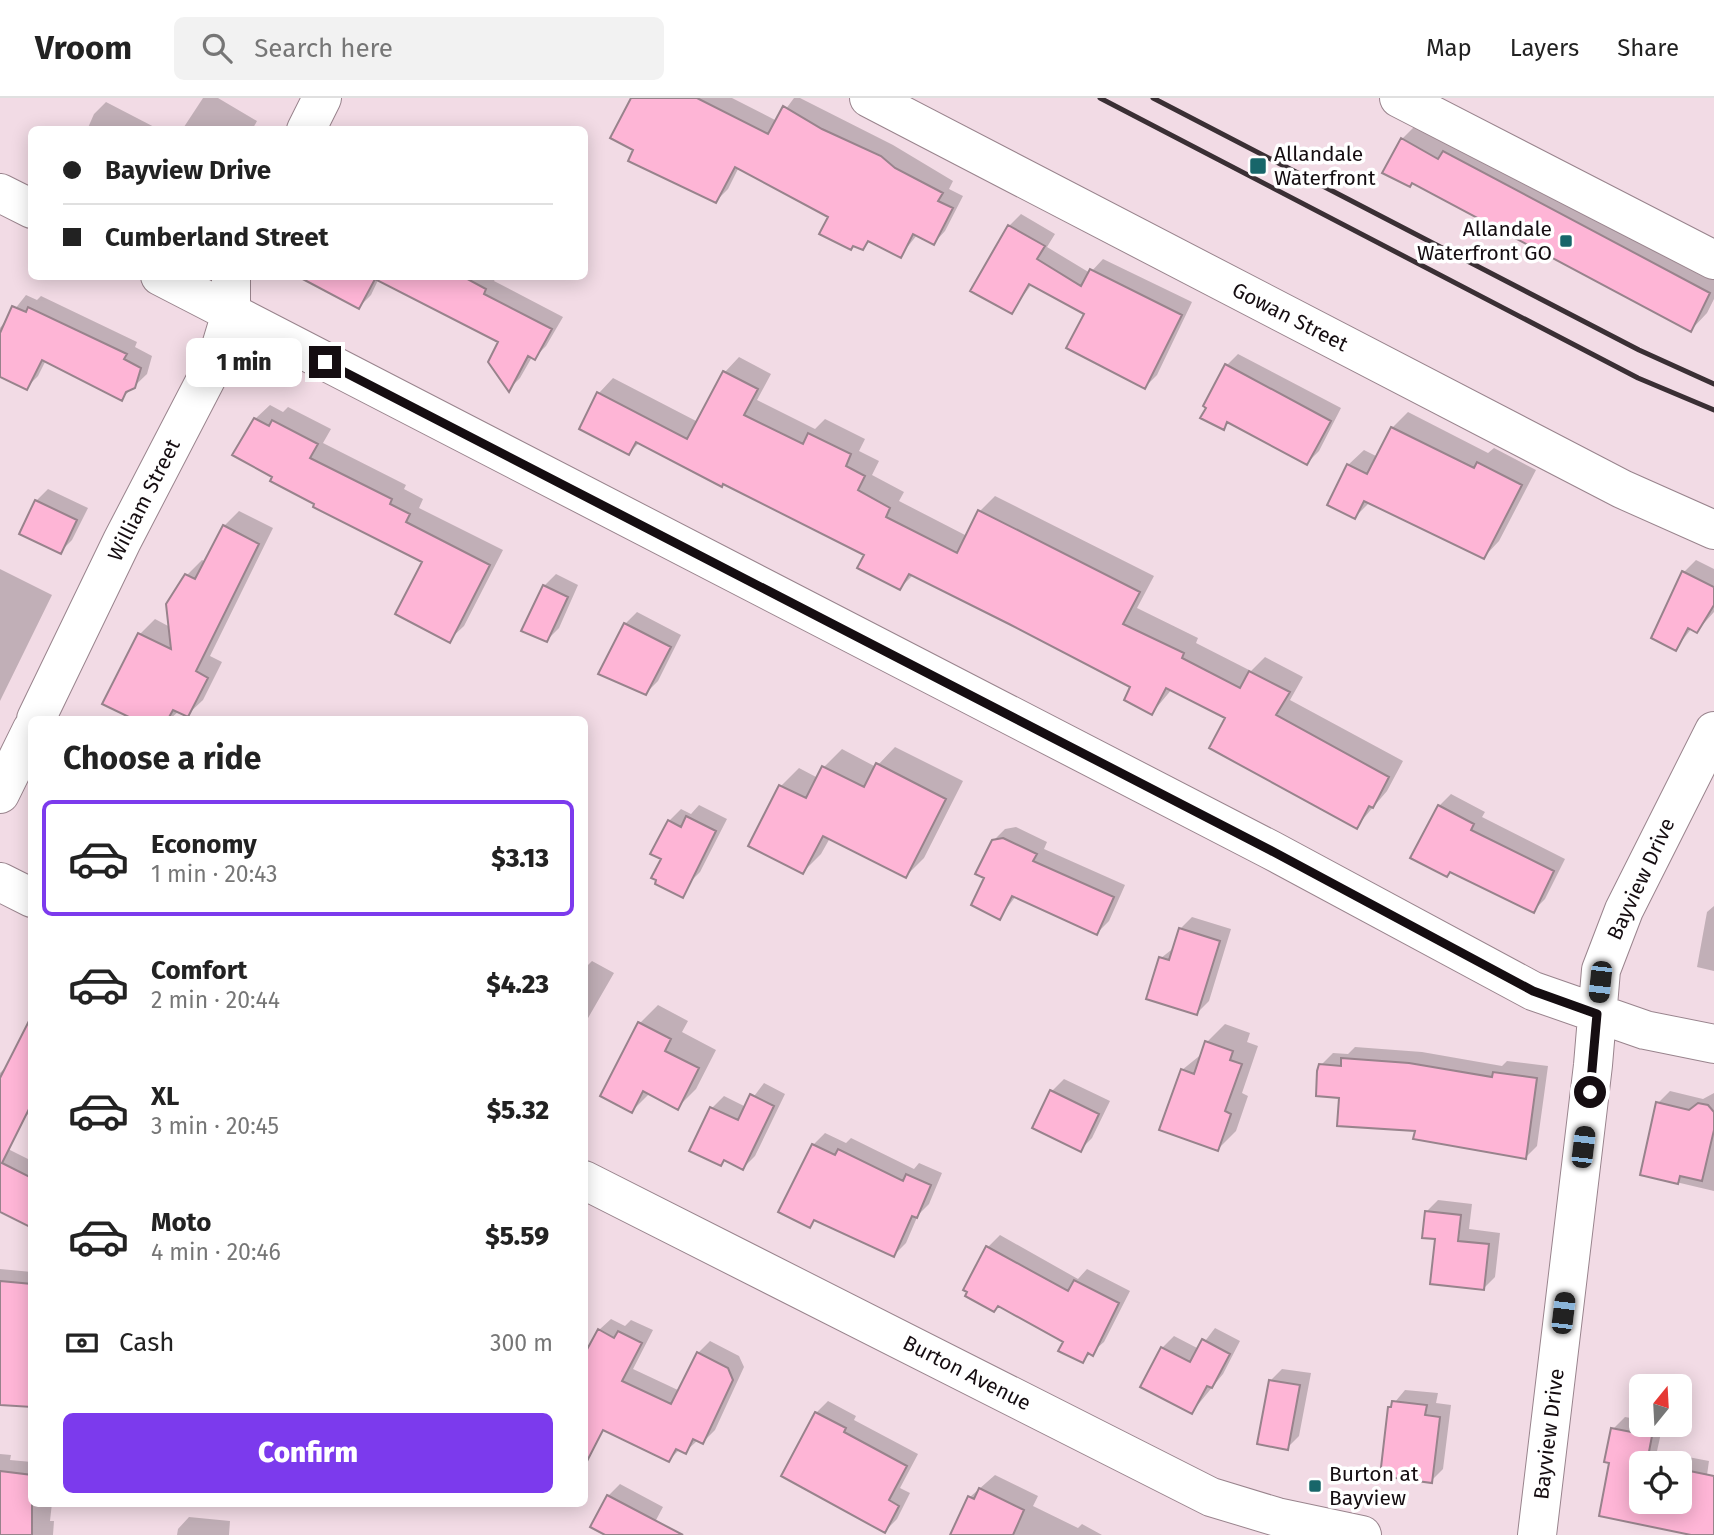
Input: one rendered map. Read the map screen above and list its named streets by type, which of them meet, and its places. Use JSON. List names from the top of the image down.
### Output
{
  "streets": {
    "street": [
      "Gowan Street",
      "William Street",
      "Bayview Drive",
      "Burton Avenue"
    ]
  },
  "places": {
    "transit": ["Allandale Waterfront", "Allandale Waterfront GO", "Burton at Bayview"]
  },
  "north": "top",
  "page": {
    "header": "Vroom",
    "search": "Search here",
    "nav": ["Map", "Layers", "Share"],
    "banner": ["Bayview Drive", "Cumberland Street"],
    "bubble": "1 min",
    "heading": "Choose a ride",
    "list": [
      {
        "name": "Economy",
        "note": "1 min · 20:43",
        "value": "$3.13"
      },
      {
        "name": "Comfort",
        "note": "2 min · 20:44",
        "value": "$4.23"
      },
      {
        "name": "XL",
        "note": "3 min · 20:45",
        "value": "$5.32"
      },
      {
        "name": "Moto",
        "note": "4 min · 20:46",
        "value": "$5.59"
      }
    ],
    "pay": ["Cash", "300 m"],
    "buttons": "Confirm"
  }
}
